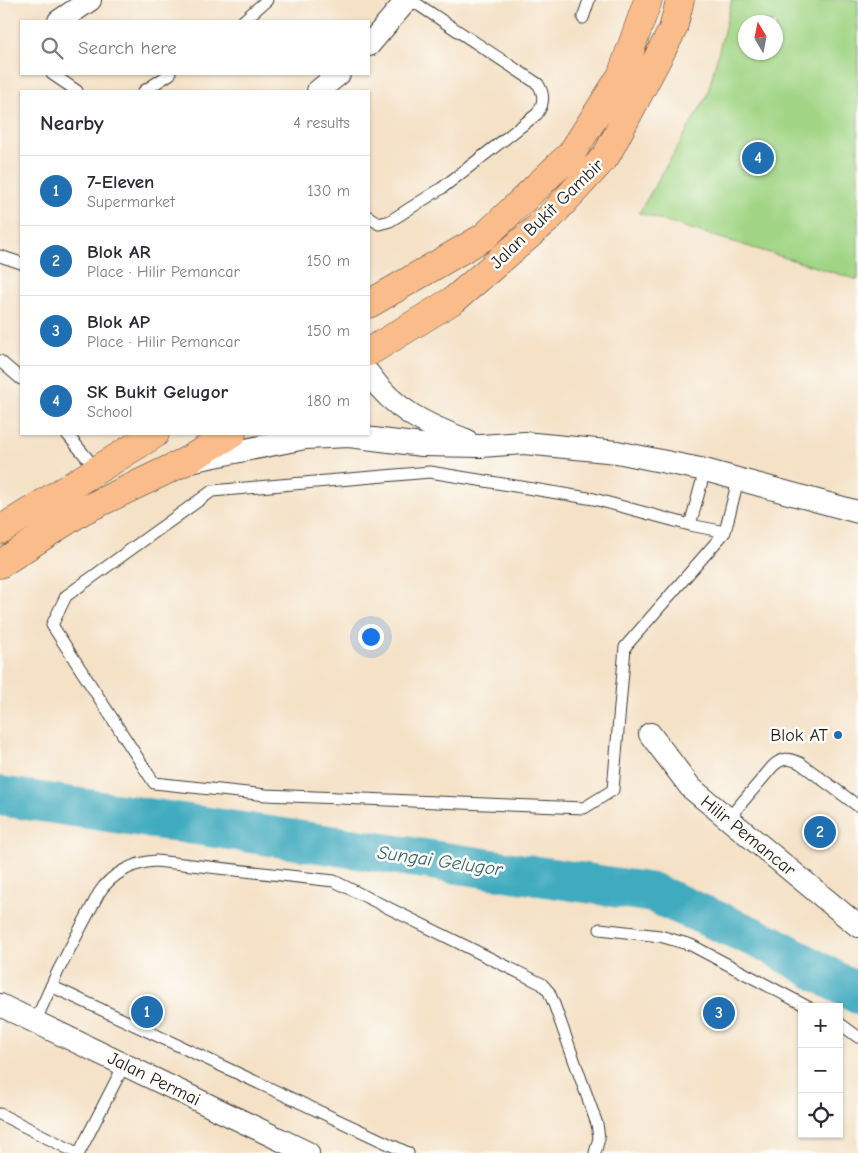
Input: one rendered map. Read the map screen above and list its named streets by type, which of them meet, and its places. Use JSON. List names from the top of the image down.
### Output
{
  "streets": {
    "main road": ["Jalan Bukit Gambir"],
    "street": ["Hilir Pemancar", "Jalan Permai"]
  },
  "water": ["Sungai Gelugor"],
  "places": ["Blok AT"],
  "north": "top",
  "page": {
    "search": "Search here",
    "heading": ["Nearby", "4 results"],
    "pins": [
      "4",
      "2",
      "1",
      "3"
    ],
    "list": [
      {
        "mark": "1",
        "name": "7-Eleven",
        "note": "Supermarket",
        "value": "130 m"
      },
      {
        "mark": "2",
        "name": "Blok AR",
        "note": "Place · Hilir Pemancar",
        "value": "150 m"
      },
      {
        "mark": "3",
        "name": "Blok AP",
        "note": "Place · Hilir Pemancar",
        "value": "150 m"
      },
      {
        "mark": "4",
        "name": "SK Bukit Gelugor",
        "note": "School",
        "value": "180 m"
      }
    ],
    "map_buttons": ["+", "−"]
  }
}
